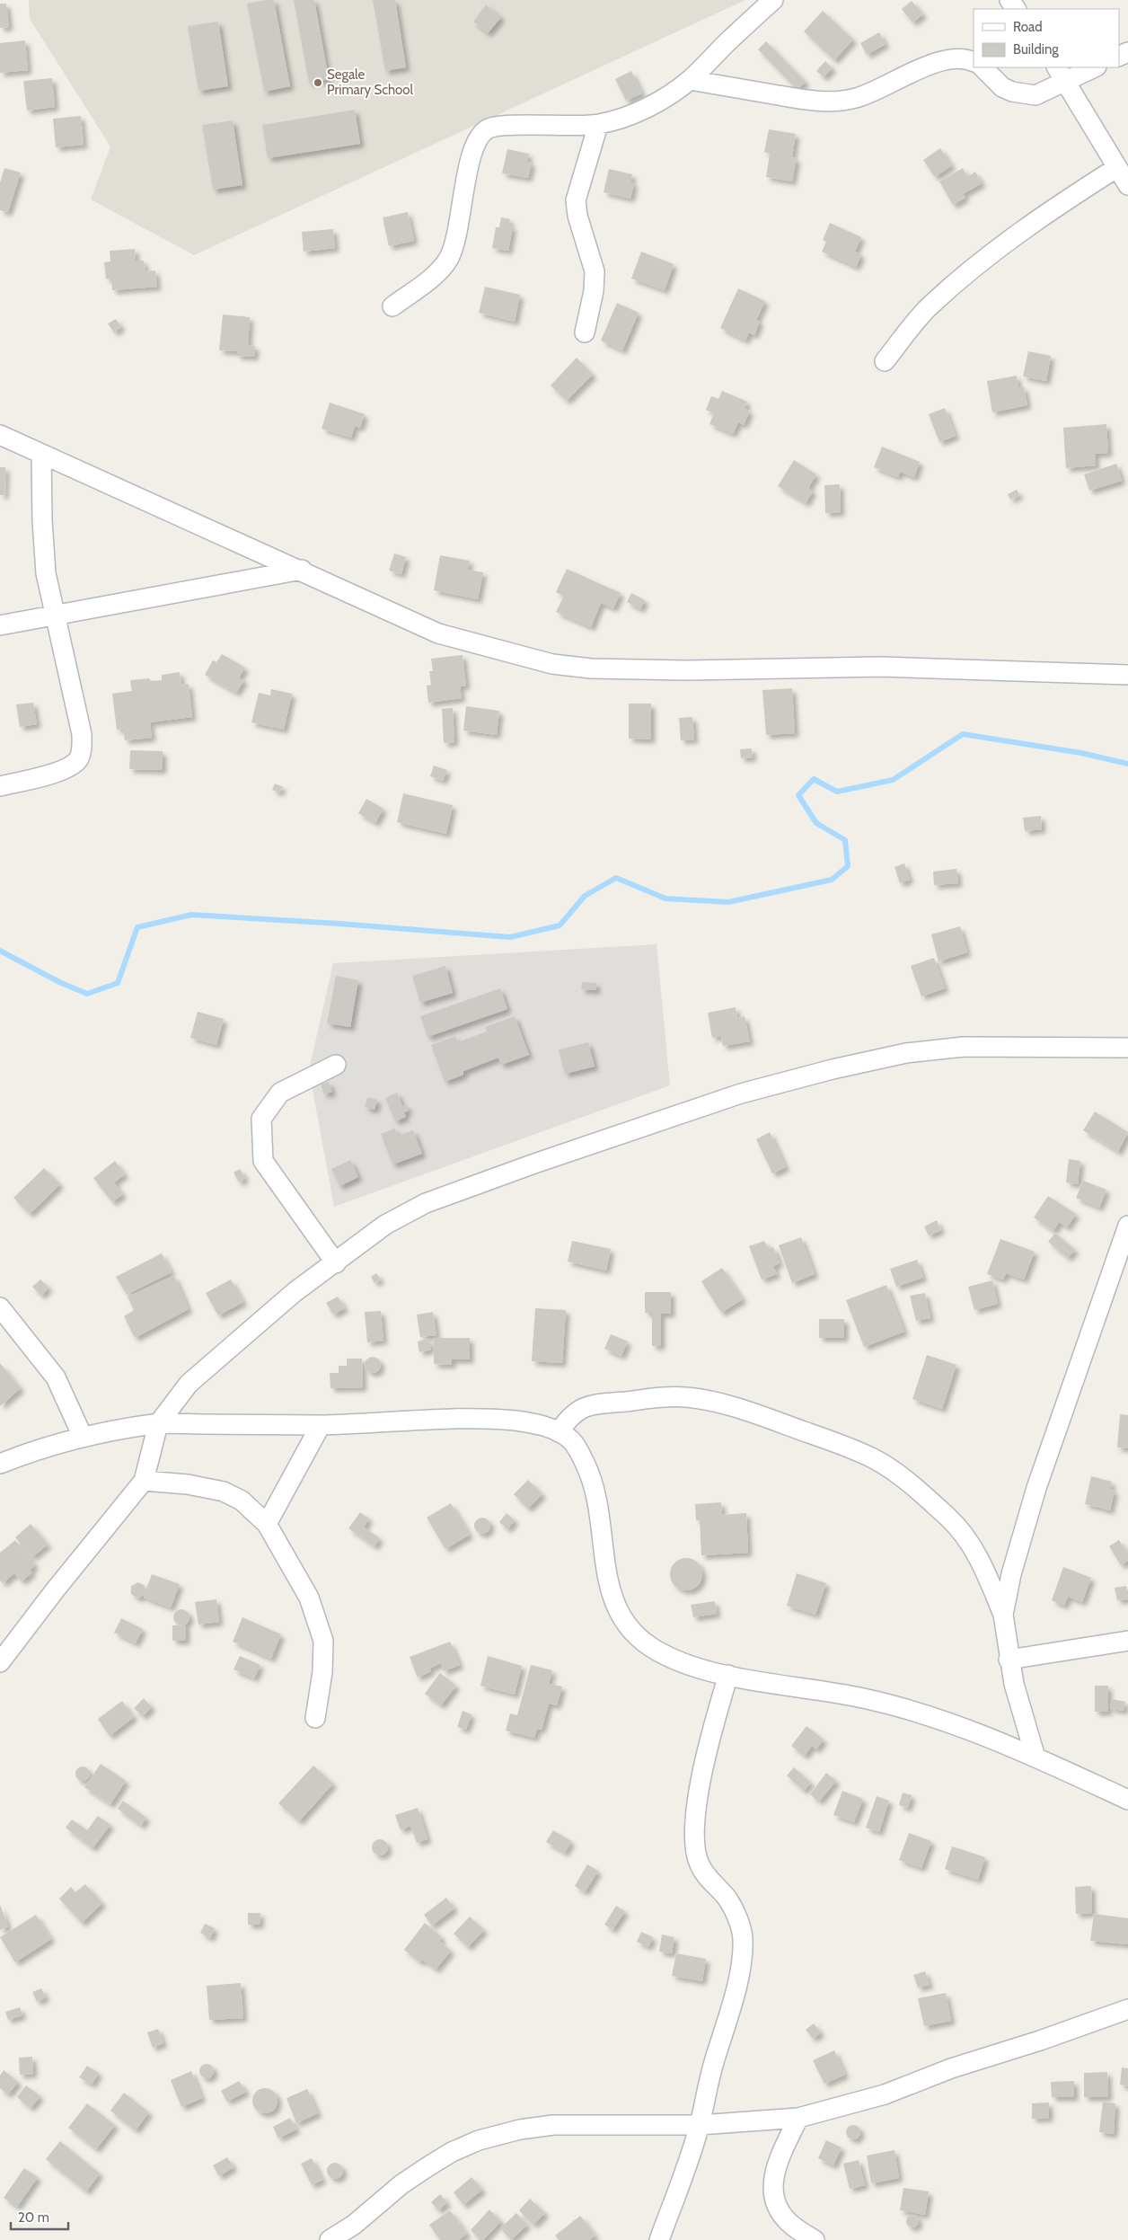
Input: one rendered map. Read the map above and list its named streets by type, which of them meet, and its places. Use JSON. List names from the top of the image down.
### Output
{
  "places": ["Segale Primary School"],
  "legend": ["Road", "Building"],
  "scale_bar": "20 m"
}
